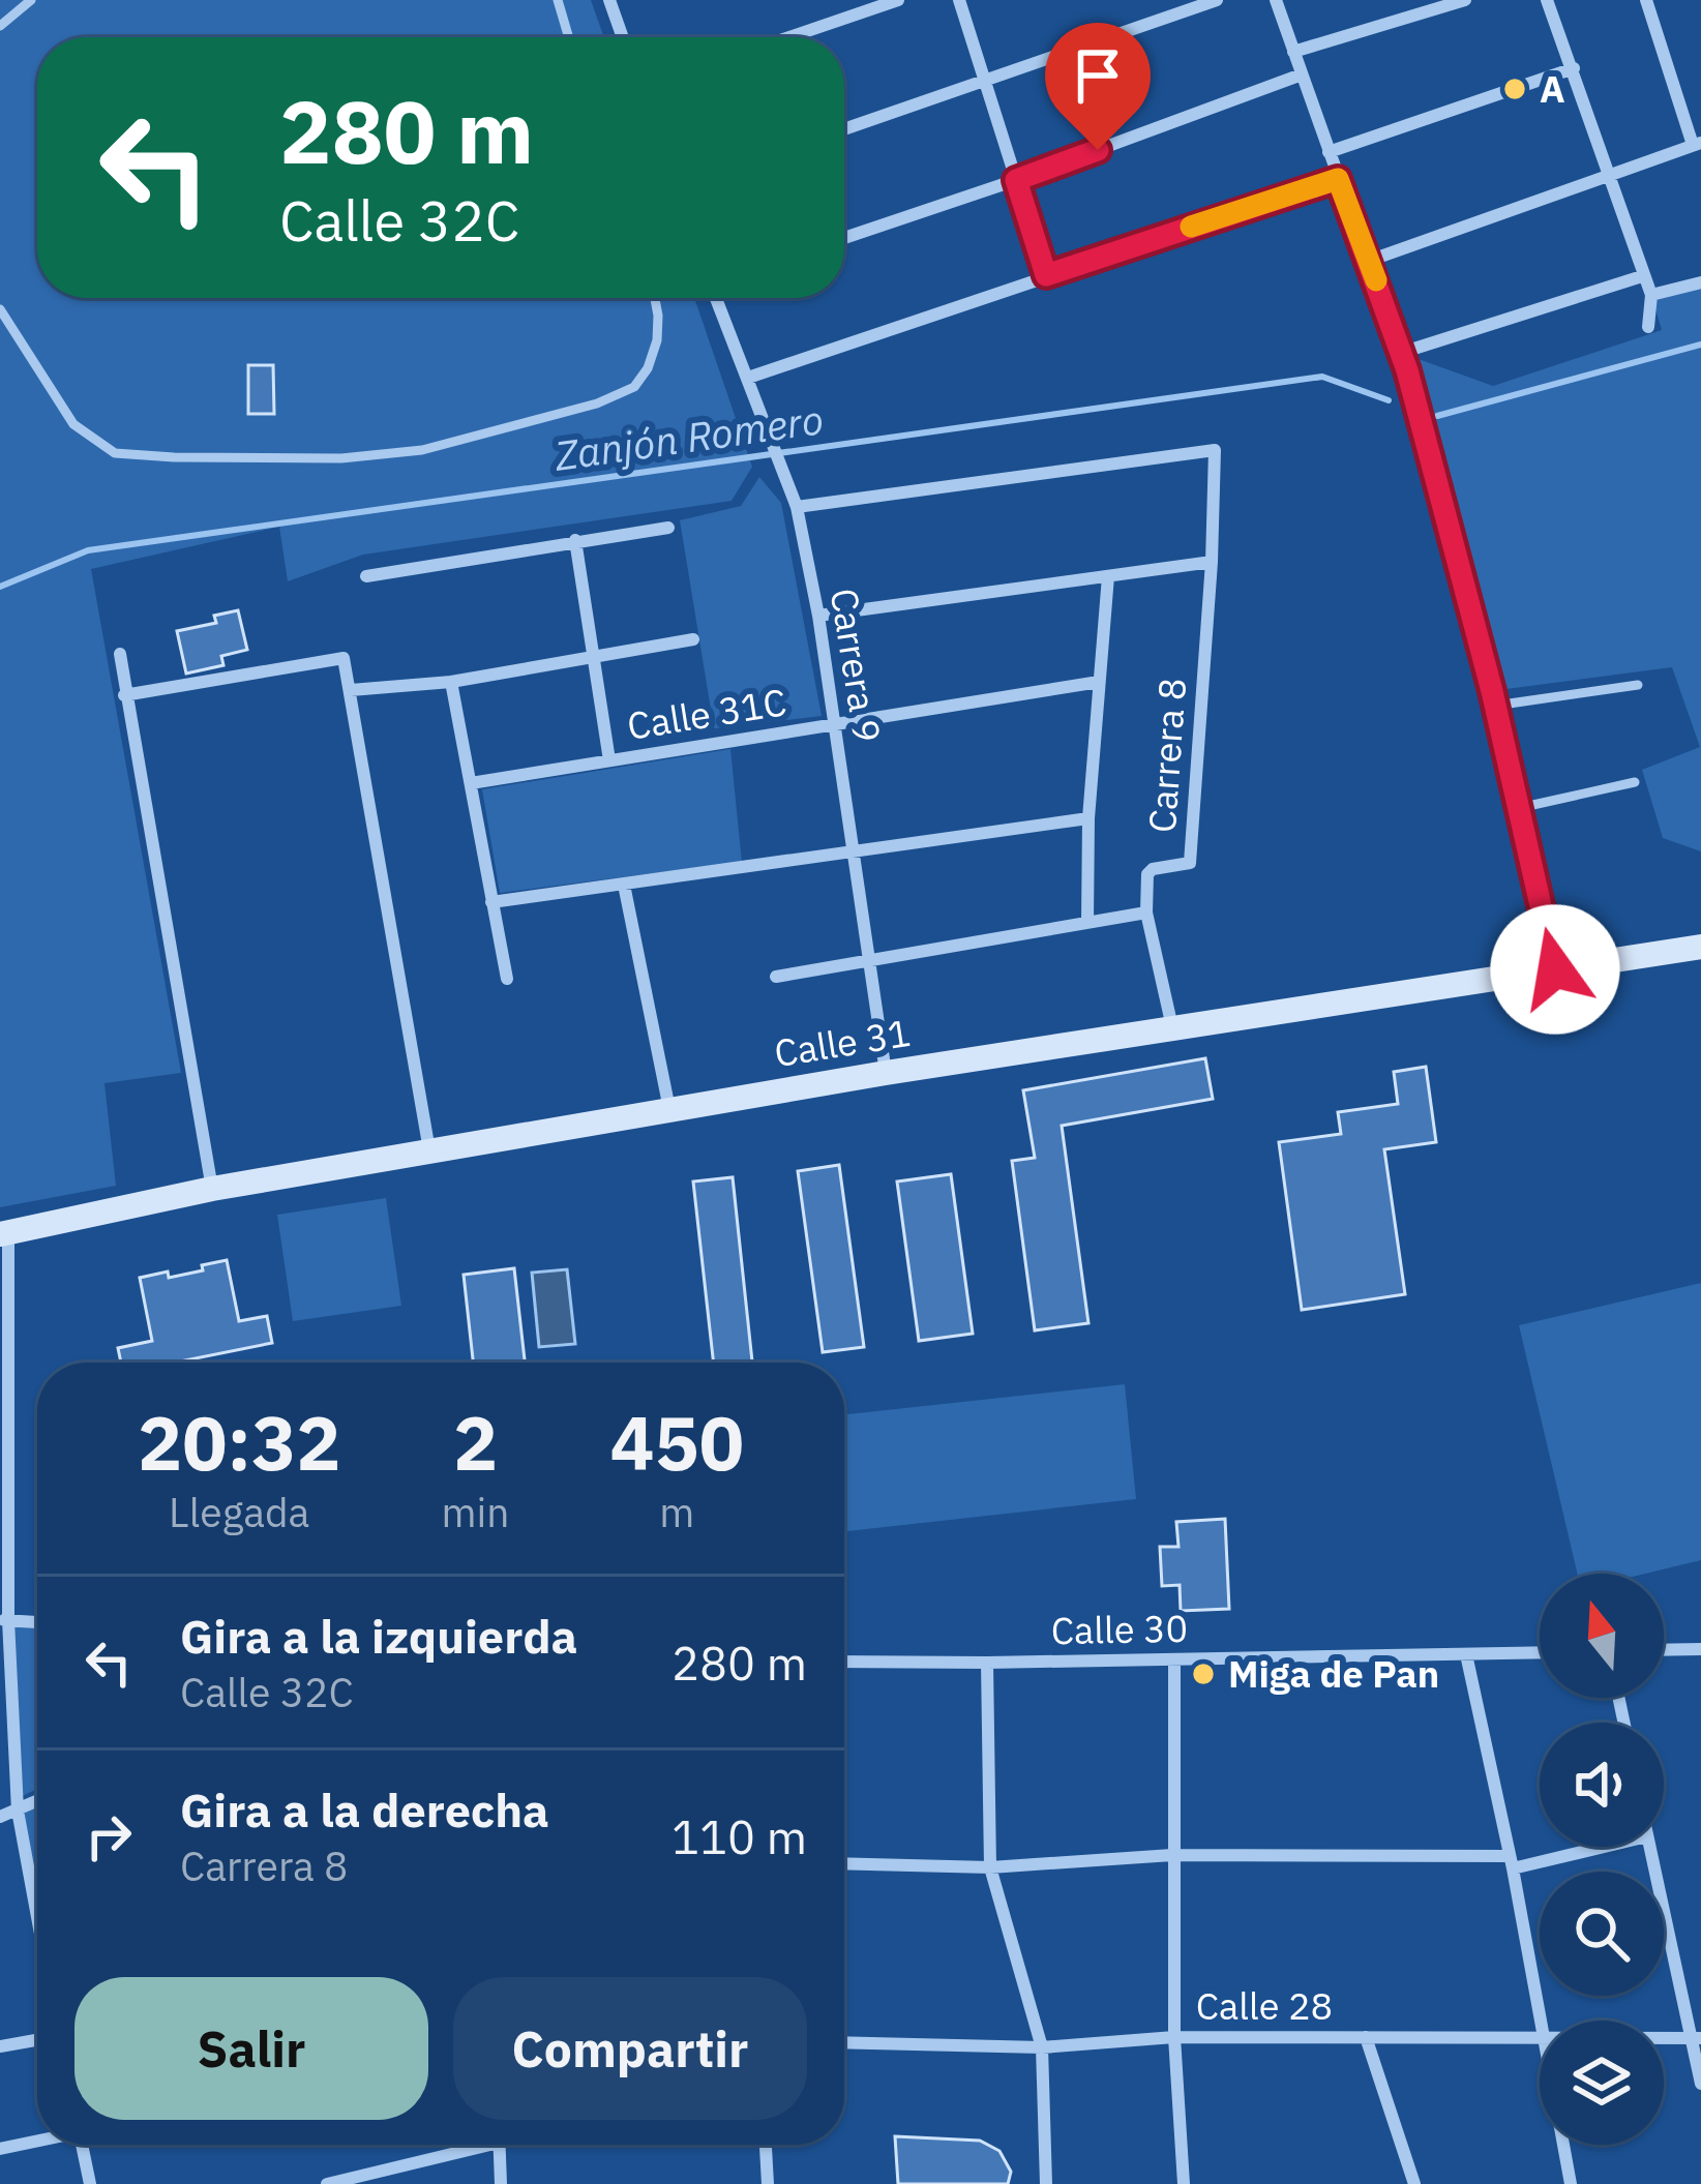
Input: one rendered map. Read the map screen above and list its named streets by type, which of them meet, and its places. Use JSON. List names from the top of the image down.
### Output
{
  "streets": {
    "main road": ["Calle 31"],
    "street": [
      "Carrera 9",
      "Calle 31C",
      "Carrera 8",
      "Calle 30",
      "Calle 28"
    ]
  },
  "crossings": [
    ["Carrera 9", "Calle 31C"],
    ["Carrera 9", "Carrera 8"],
    ["Carrera 9", "Calle 31"]
  ],
  "water": ["Zanjón Romero"],
  "places": ["A", "Miga de Pan"],
  "north": "top",
  "page": {
    "turn": ["280 m", "Calle 32C"],
    "eta": [
      "20:32",
      "Llegada",
      "2",
      "min",
      "450",
      "m"
    ],
    "list": [
      {
        "name": "Gira a la izquierda",
        "note": "Calle 32C",
        "value": "280 m"
      },
      {
        "name": "Gira a la derecha",
        "note": "Carrera 8",
        "value": "110 m"
      }
    ],
    "buttons": ["Salir", "Compartir"]
  }
}
